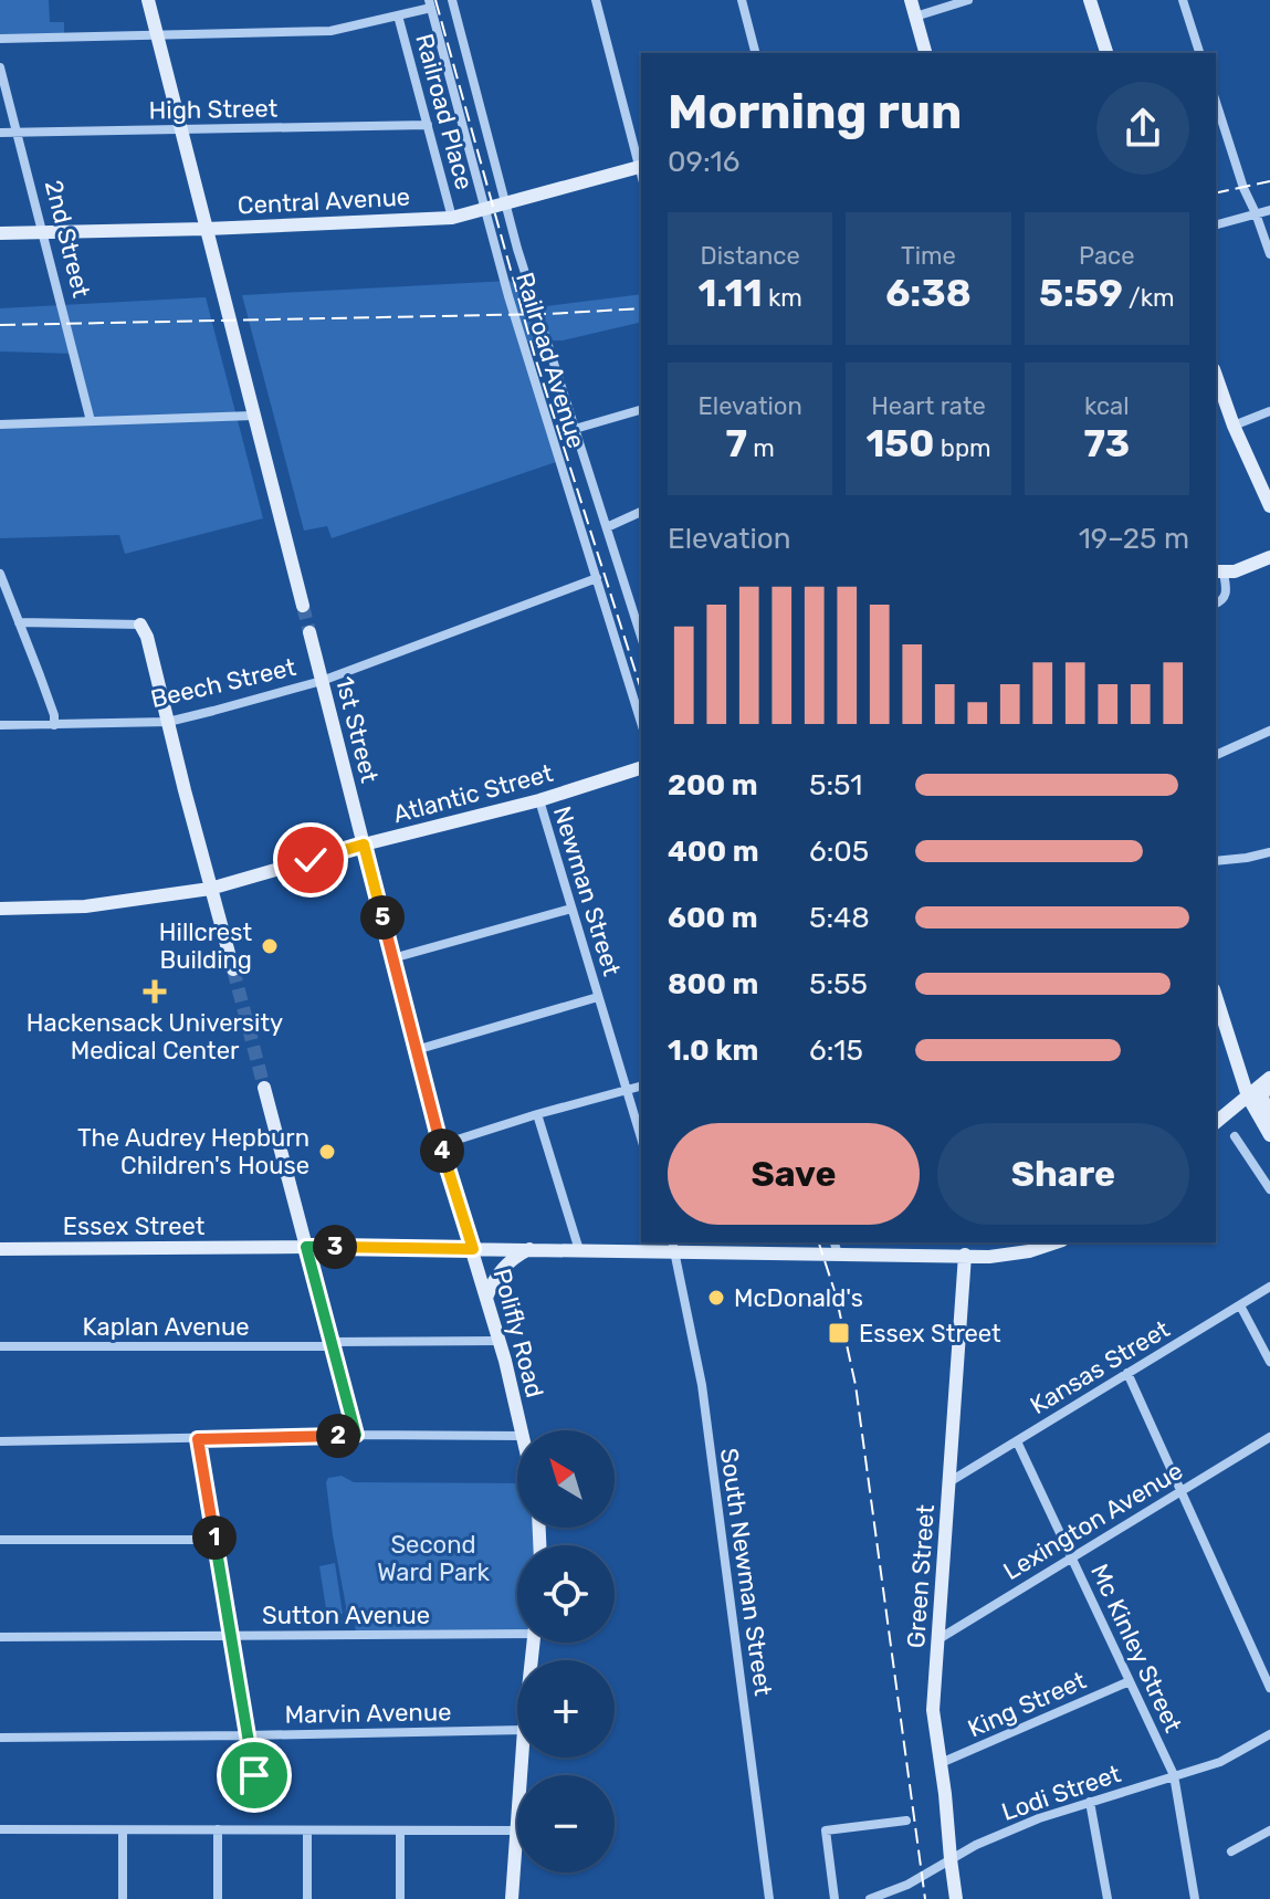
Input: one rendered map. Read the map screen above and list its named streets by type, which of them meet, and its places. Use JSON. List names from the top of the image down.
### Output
{
  "streets": {
    "street": [
      "High Street",
      "Railroad Place",
      "Central Avenue",
      "2nd Street",
      "Railroad Avenue",
      "Beech Street",
      "1st Street",
      "Atlantic Street",
      "Newman Street",
      "Essex Street",
      "Kaplan Avenue",
      "Polifly Road",
      "Kansas Street",
      "Lexington Avenue",
      "South Newman Street",
      "Green Street",
      "Sutton Avenue",
      "Mc Kinley Street",
      "King Street",
      "Marvin Avenue",
      "Lodi Street"
    ]
  },
  "crossings": [
    ["High Street", "Railroad Place"],
    ["High Street", "2nd Street"],
    ["Railroad Place", "Central Avenue"],
    ["Central Avenue", "2nd Street"],
    ["Central Avenue", "Railroad Avenue"],
    ["Railroad Avenue", "Beech Street"],
    ["Beech Street", "1st Street"],
    ["1st Street", "Atlantic Street"],
    ["1st Street", "Essex Street"],
    ["1st Street", "Polifly Road"],
    ["Atlantic Street", "Newman Street"],
    ["Essex Street", "Polifly Road"],
    ["Essex Street", "South Newman Street"],
    ["Essex Street", "Green Street"],
    ["Kaplan Avenue", "Polifly Road"],
    ["Kansas Street", "Green Street"],
    ["Kansas Street", "Mc Kinley Street"],
    ["Lexington Avenue", "Green Street"],
    ["Lexington Avenue", "Mc Kinley Street"],
    ["Green Street", "King Street"],
    ["Green Street", "Lodi Street"],
    ["Mc Kinley Street", "King Street"],
    ["Mc Kinley Street", "Lodi Street"]
  ],
  "parks": ["Second Ward Park"],
  "places": {
    "other": ["Hillcrest Building", "The Audrey Hepburn Children's House", "McDonald's"],
    "health": ["Hackensack University Medical Center"],
    "transit": ["Essex Street"]
  },
  "north": "top left",
  "page": {
    "heading": ["Morning run", "09:16"],
    "stats": [
      ["Distance", "1.11 km"],
      ["Time", "6:38"],
      ["Pace", "5:59 /km"],
      ["Elevation", "7 m"],
      ["Heart rate", "150 bpm"],
      ["kcal", "73"]
    ],
    "chart": ["Elevation", "19–25 m"],
    "list": [
      {
        "name": "200 m",
        "note": "5:51"
      },
      {
        "name": "400 m",
        "note": "6:05"
      },
      {
        "name": "600 m",
        "note": "5:48"
      },
      {
        "name": "800 m",
        "note": "5:55"
      },
      {
        "name": "1.0 km",
        "note": "6:15"
      }
    ],
    "pins": [
      "5",
      "4",
      "3",
      "2",
      "1"
    ],
    "buttons": ["Save", "Share"],
    "map_buttons": ["+", "−"]
  }
}
